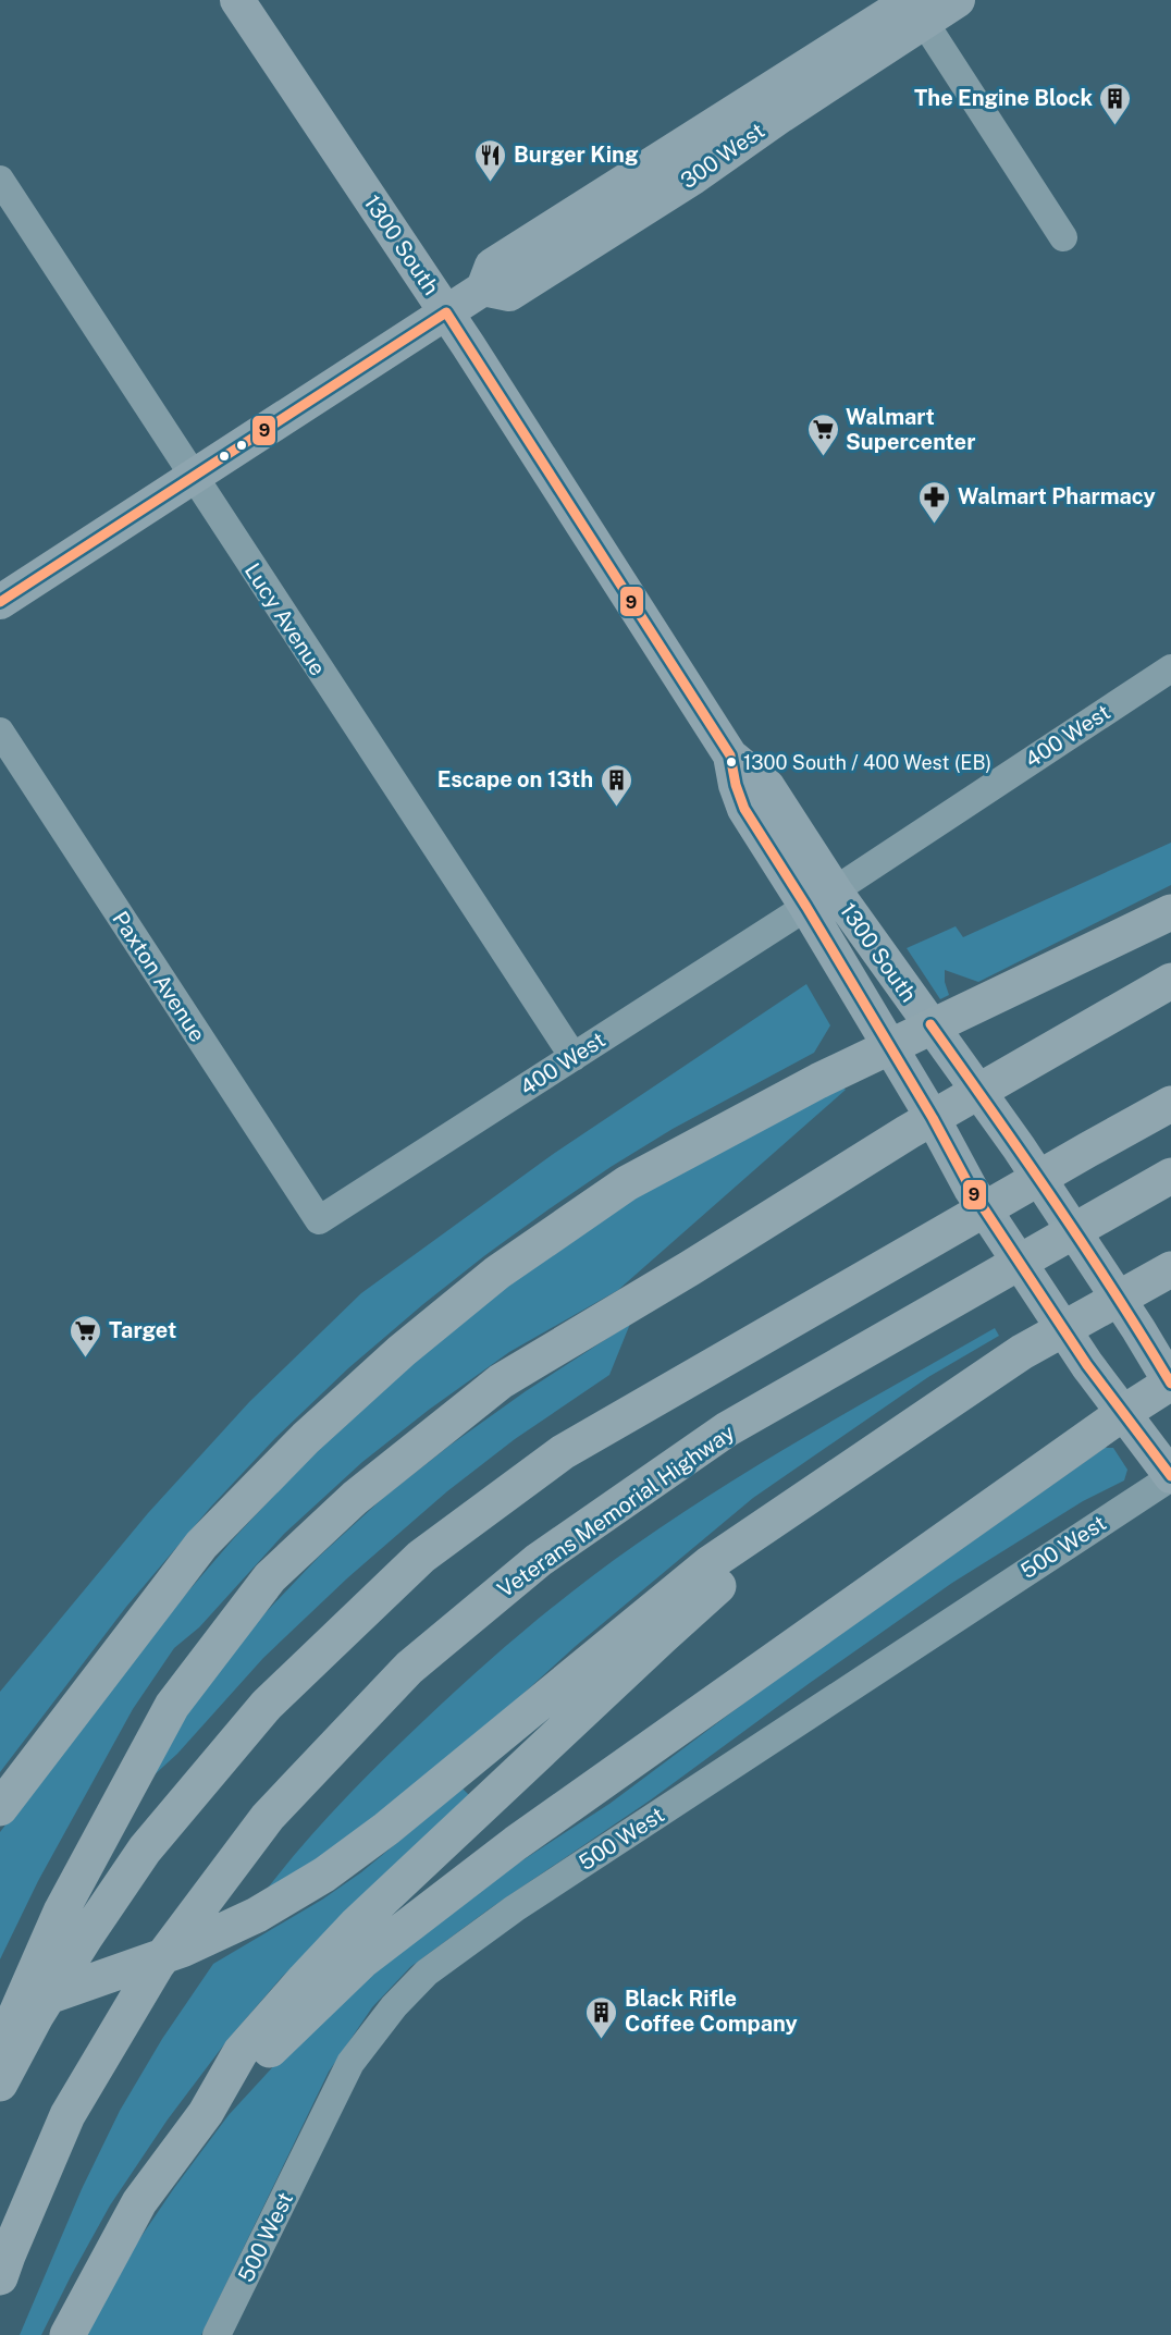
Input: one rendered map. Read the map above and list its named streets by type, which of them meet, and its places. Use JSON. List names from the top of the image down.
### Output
{
  "streets": {
    "highway": ["Veterans Memorial Highway"],
    "main road": ["300 West", "1300 South"],
    "street": [
      "Lucy Avenue",
      "400 West",
      "Paxton Avenue",
      "500 West"
    ]
  },
  "crossings": [
    ["300 West", "1300 South"],
    ["300 West", "Lucy Avenue"],
    ["1300 South", "400 West"],
    ["1300 South", "500 West"],
    ["Lucy Avenue", "400 West"],
    ["400 West", "Paxton Avenue"]
  ],
  "places": {
    "building": ["The Engine Block", "Escape on 13th", "Black Rifle Coffee Company"],
    "restaurant": ["Burger King"],
    "supermarket": ["Walmart Supercenter", "Target"],
    "pharmacy": ["Walmart Pharmacy"],
    "other": ["1300 South / 400 West (EB)"]
  },
  "lines": ["transit line 9"]
}
